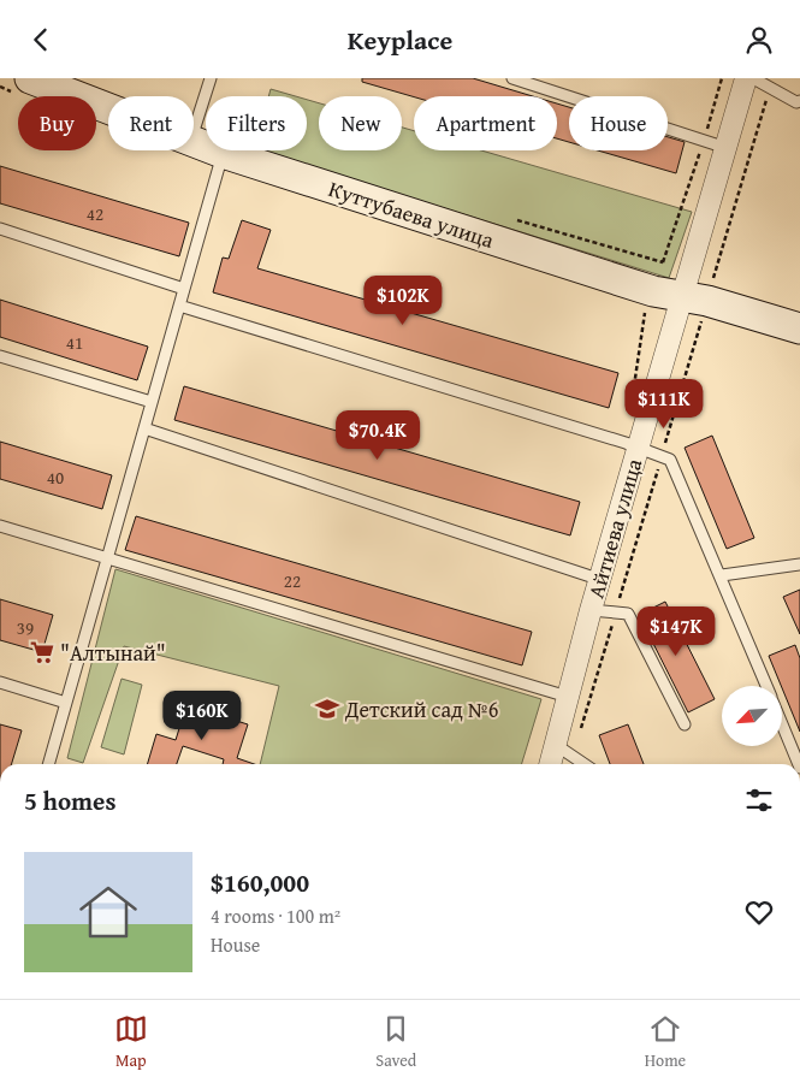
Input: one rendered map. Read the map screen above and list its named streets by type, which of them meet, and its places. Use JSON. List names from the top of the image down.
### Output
{
  "streets": {
    "main road": ["Куттубаева улица"],
    "street": ["Айтиева улица"]
  },
  "crossings": [
    ["Куттубаева улица", "Айтиева улица"]
  ],
  "places": {
    "supermarket": ["\"Алтынай\""],
    "school or university": ["Детский сад №6"]
  },
  "house_numbers": [
    "42",
    "41",
    "40",
    "22",
    "39"
  ],
  "north": "bottom left",
  "page": {
    "header": "Keyplace",
    "chip": [
      "Buy",
      "Rent",
      "Filters",
      "New",
      "Apartment",
      "House"
    ],
    "price": [
      "$102K",
      "$111K",
      "$70.4K",
      "$147K",
      "$160K"
    ],
    "heading": "5 homes",
    "list": [
      {
        "name": "$160,000",
        "note": "4 rooms · 100 m² · House"
      }
    ],
    "tabs": ["Map", "Saved", "Home"]
  }
}
